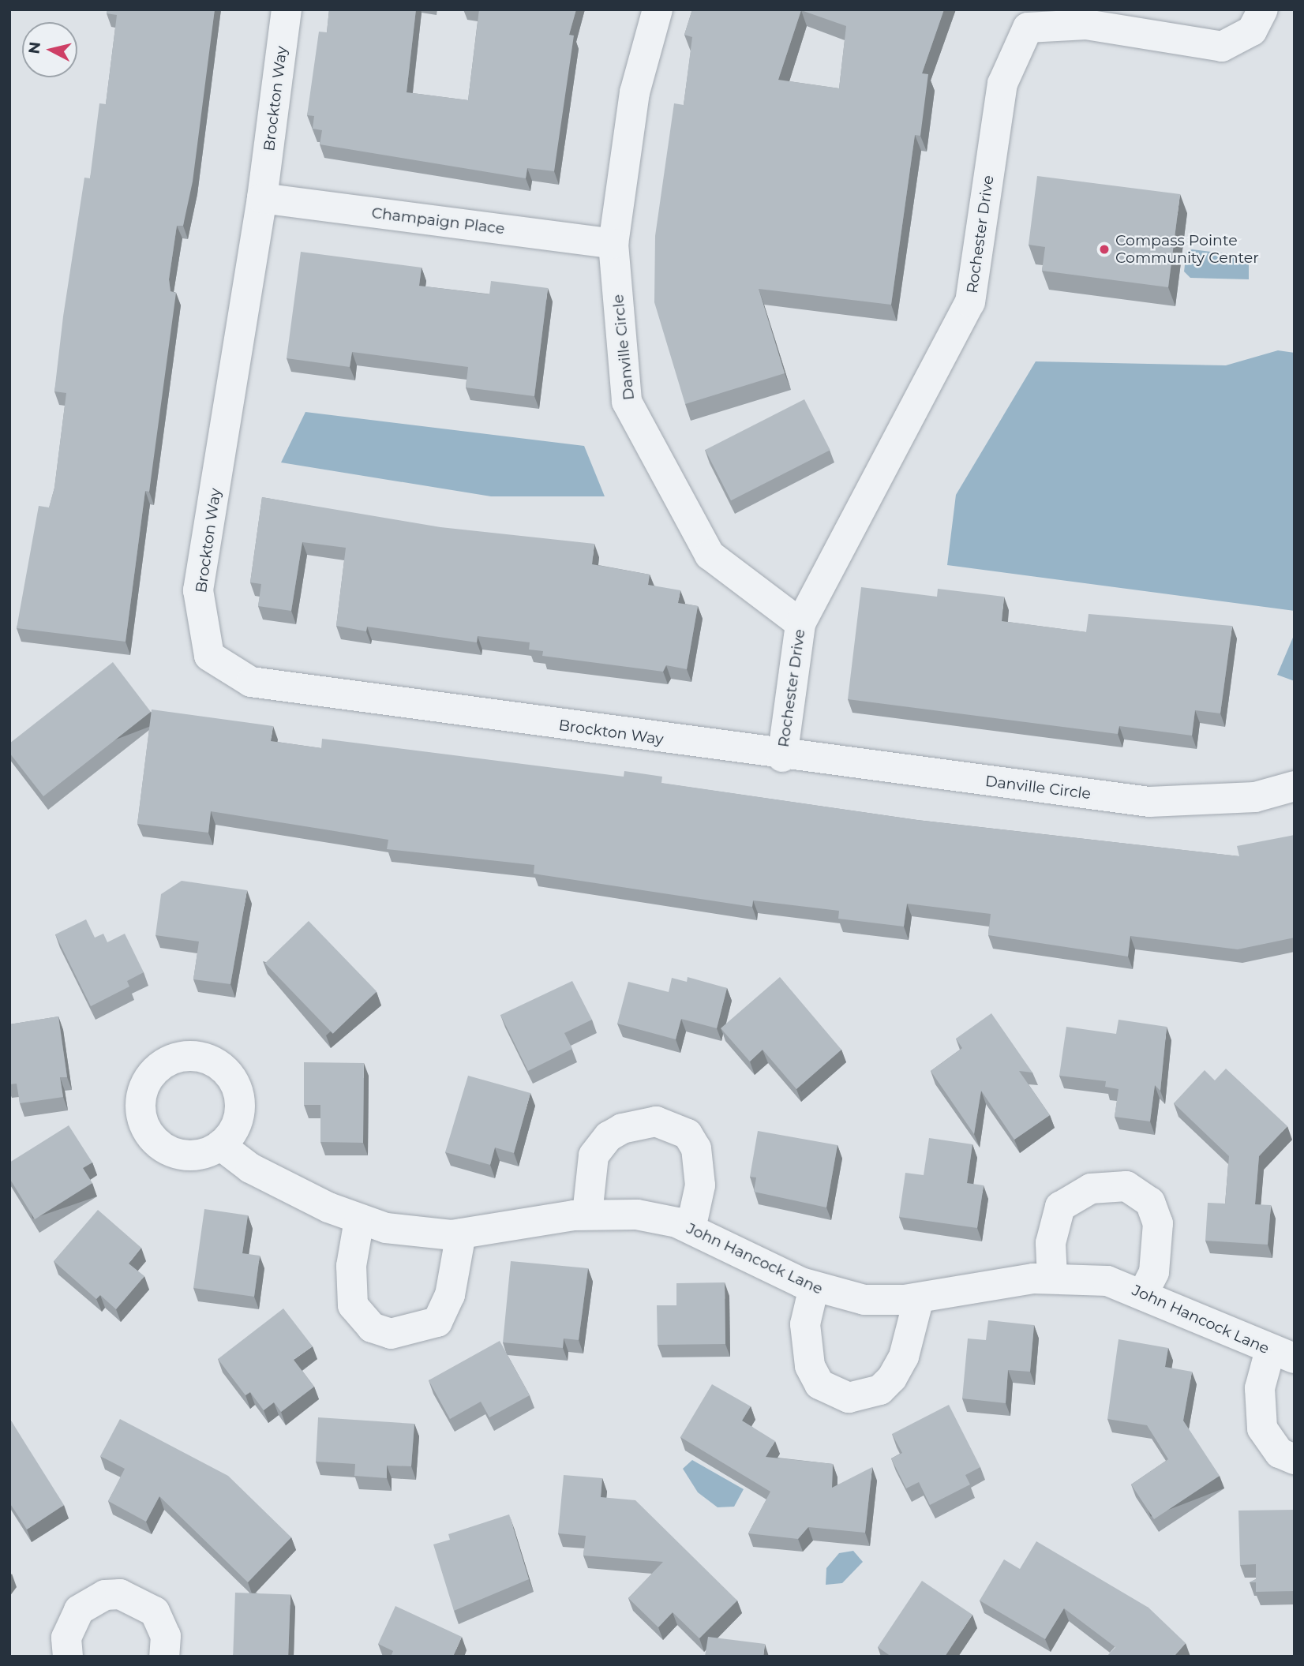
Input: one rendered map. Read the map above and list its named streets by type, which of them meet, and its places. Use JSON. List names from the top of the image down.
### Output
{
  "streets": {
    "street": [
      "Brockton Way",
      "Champaign Place",
      "Rochester Drive",
      "Danville Circle",
      "John Hancock Lane"
    ]
  },
  "crossings": [
    ["Brockton Way", "Champaign Place"],
    ["Brockton Way", "Rochester Drive"],
    ["Brockton Way", "Danville Circle"],
    ["Champaign Place", "Danville Circle"],
    ["Rochester Drive", "Danville Circle"]
  ],
  "places": ["Compass Pointe Community Center"],
  "north": "left"
}
